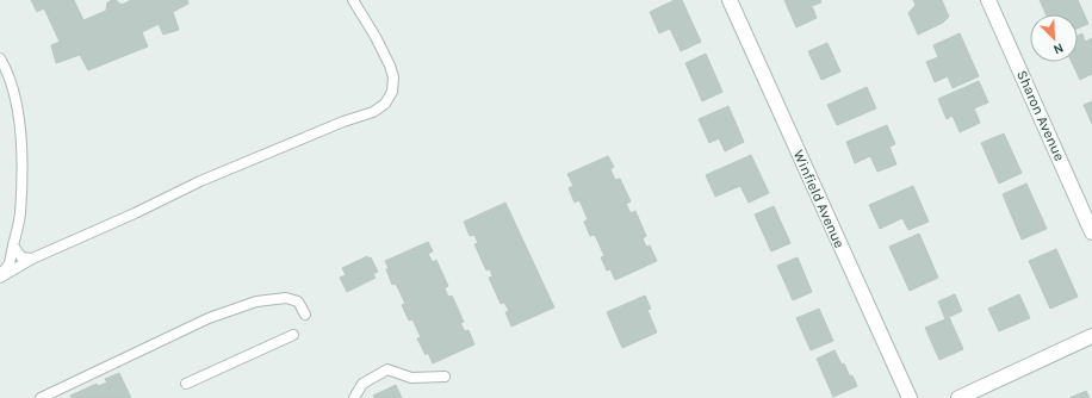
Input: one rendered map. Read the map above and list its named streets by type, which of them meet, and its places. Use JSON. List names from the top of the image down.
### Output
{
  "streets": {
    "street": ["Sharon Avenue", "Winfield Avenue"]
  },
  "north": "bottom right"
}
